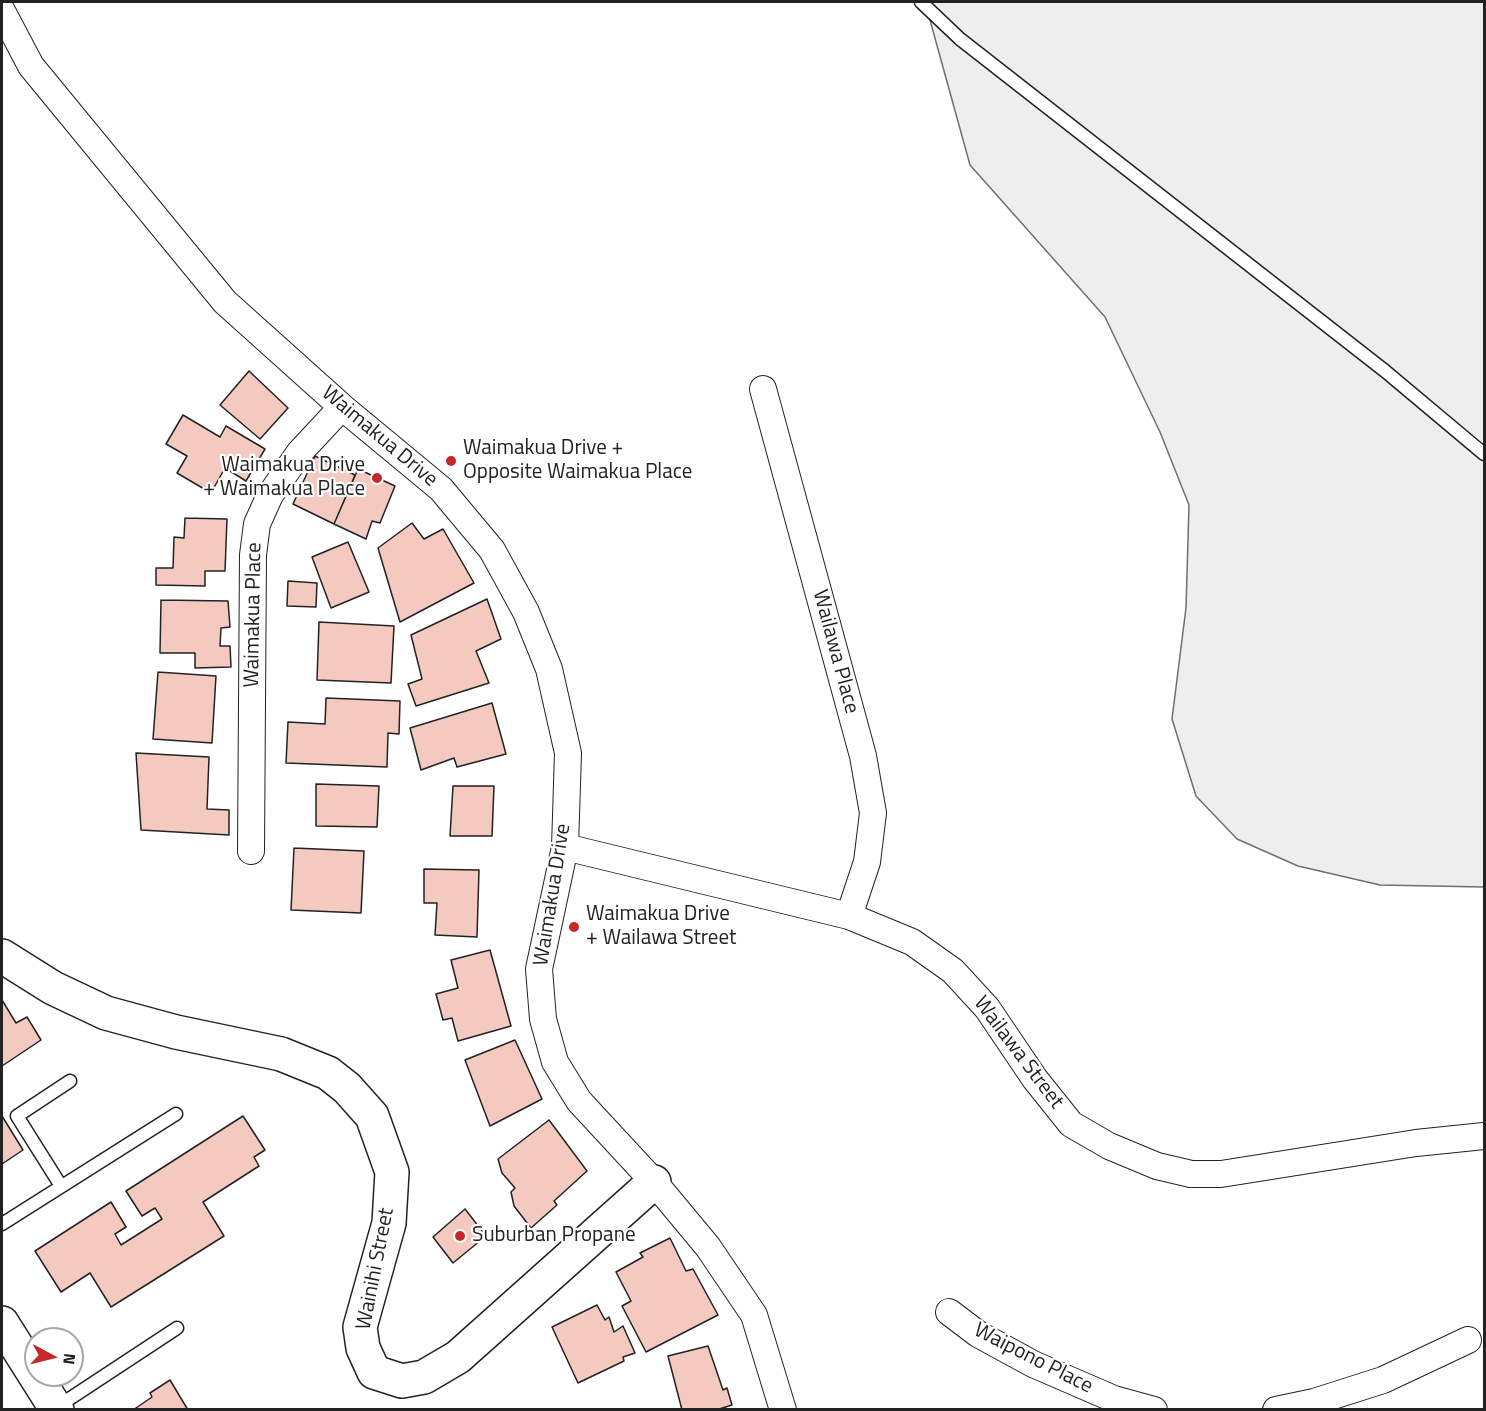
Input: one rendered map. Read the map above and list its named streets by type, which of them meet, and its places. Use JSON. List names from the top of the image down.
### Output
{
  "streets": {
    "street": [
      "Waimakua Drive",
      "Waimakua Place",
      "Wailawa Place",
      "Wailawa Street",
      "Wainihi Street",
      "Waipono Place"
    ]
  },
  "crossings": [
    ["Waimakua Drive", "Waimakua Place"],
    ["Waimakua Drive", "Wailawa Street"],
    ["Waimakua Drive", "Wainihi Street"],
    ["Wailawa Place", "Wailawa Street"]
  ],
  "places": [
    "Waimakua Drive + Opposite Waimakua Place",
    "Waimakua Drive + Waimakua Place",
    "Waimakua Drive + Wailawa Street",
    "Suburban Propane"
  ],
  "north": "right"
}
